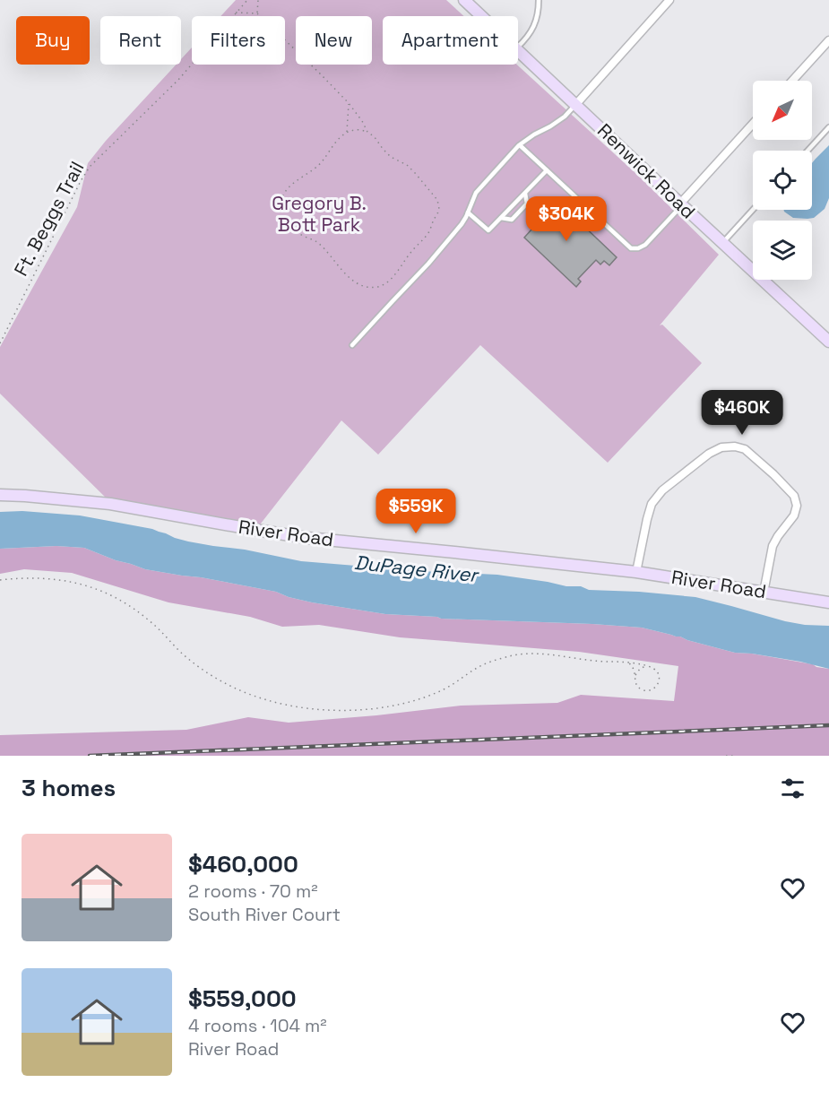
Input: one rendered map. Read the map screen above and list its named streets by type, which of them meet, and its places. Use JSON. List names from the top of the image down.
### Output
{
  "streets": {
    "street": ["Renwick Road", "River Road"],
    "path": ["Ft. Beggs Trail"]
  },
  "water": ["DuPage River"],
  "parks": ["Gregory B. Bott Park"],
  "north": "bottom left",
  "page": {
    "chip": [
      "Buy",
      "Rent",
      "Filters",
      "New",
      "Apartment"
    ],
    "price": ["$304K", "$460K", "$559K"],
    "heading": "3 homes",
    "list": [
      {
        "name": "$460,000",
        "note": "2 rooms · 70 m² · South River Court"
      },
      {
        "name": "$559,000",
        "note": "4 rooms · 104 m² · River Road"
      }
    ]
  }
}
